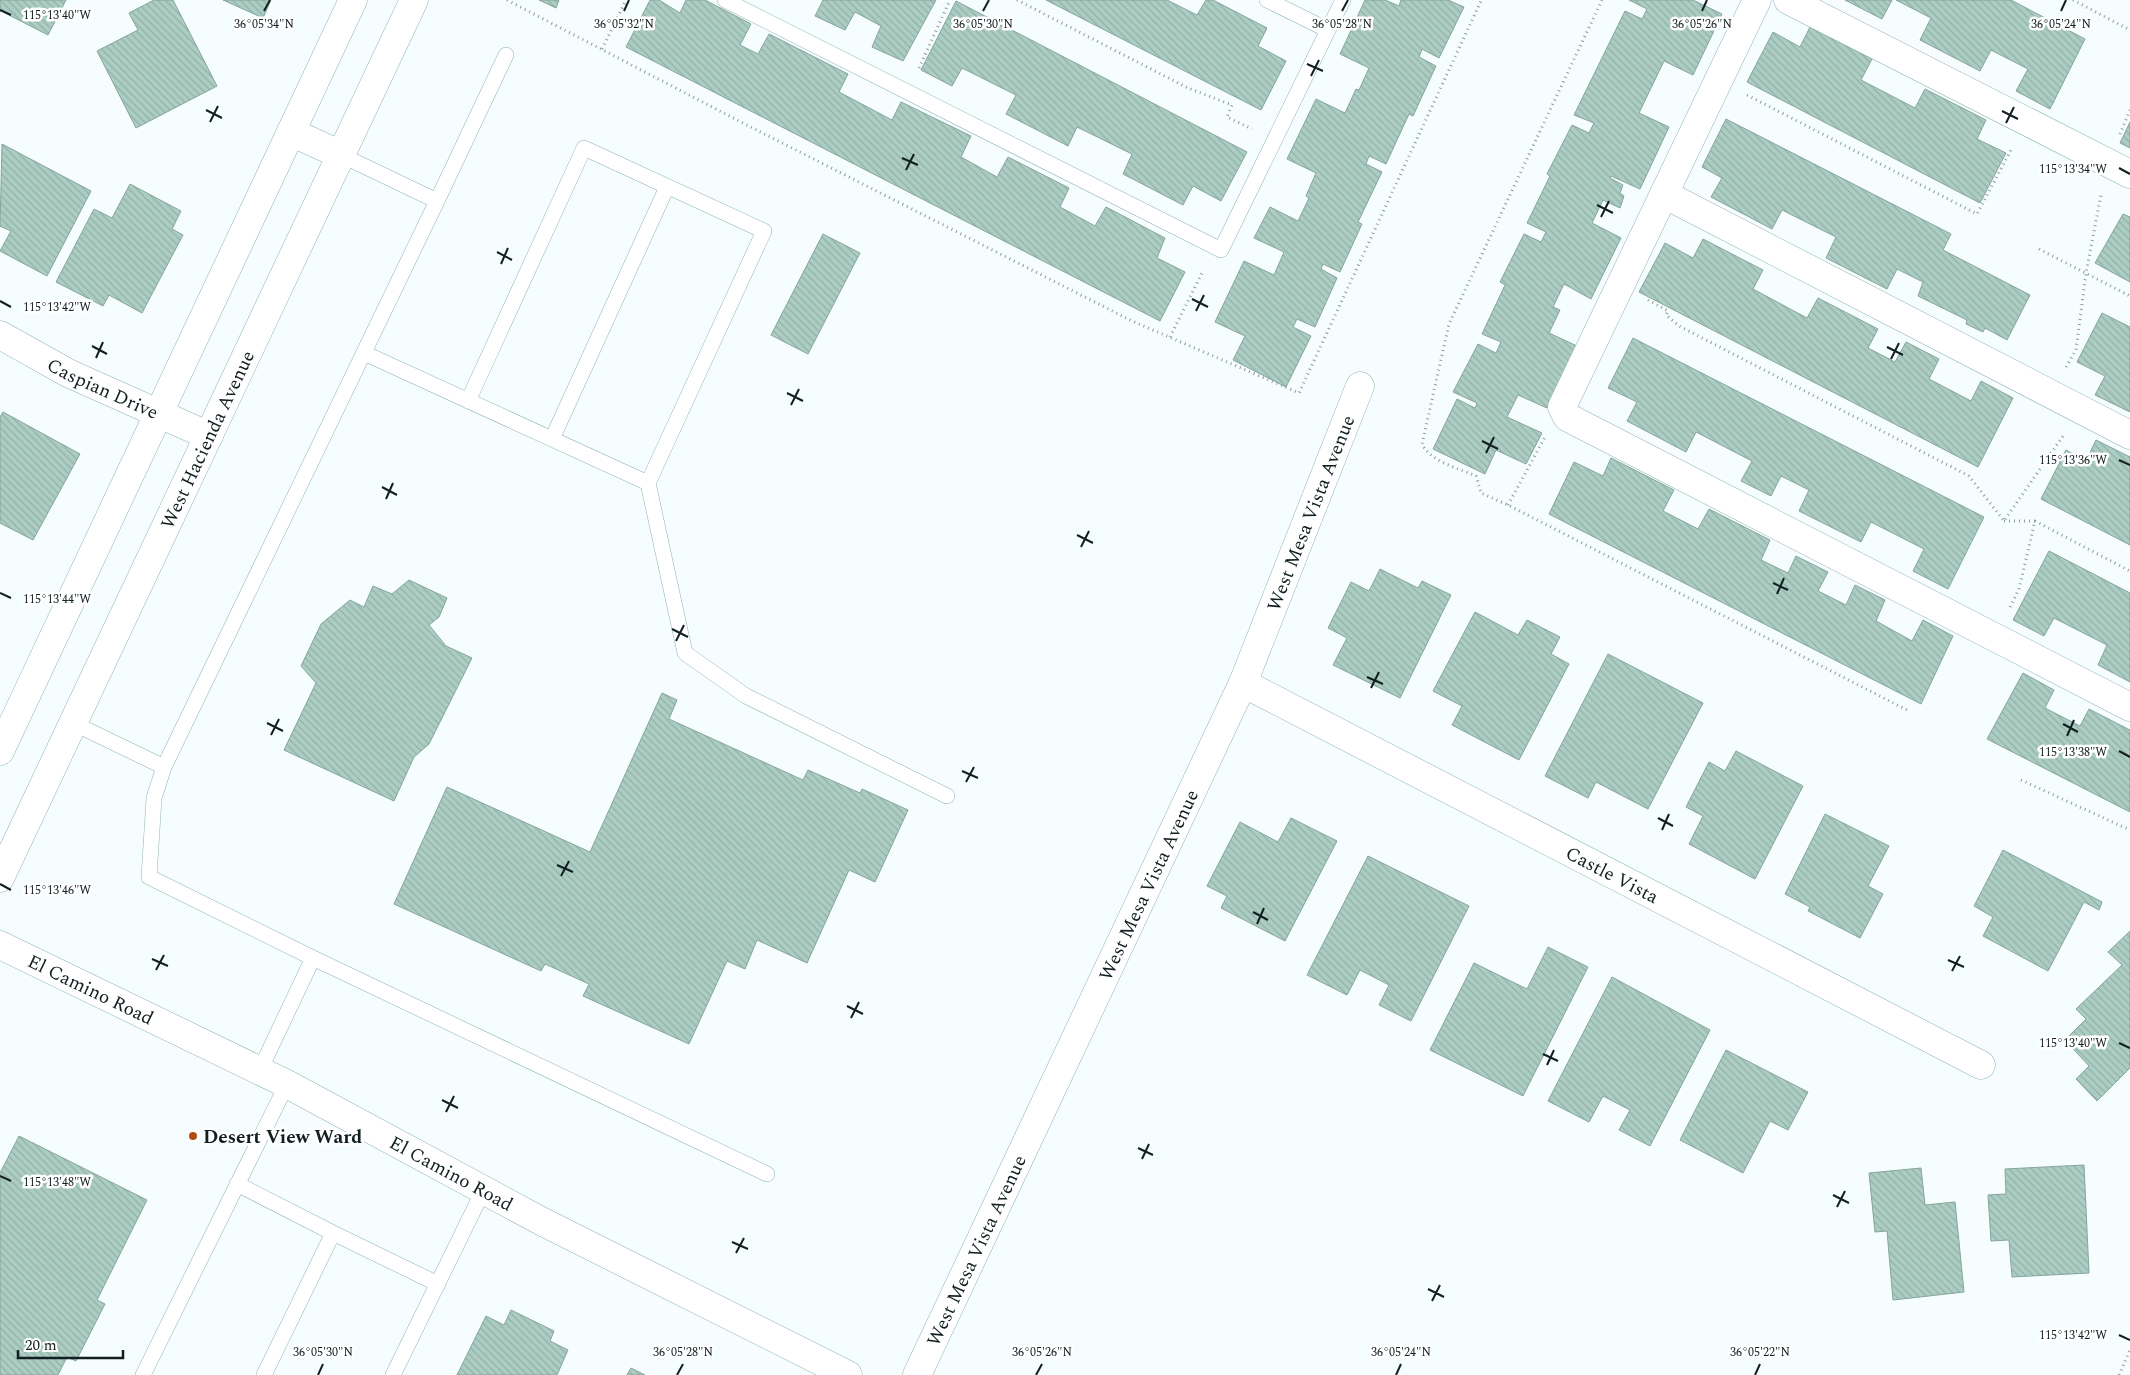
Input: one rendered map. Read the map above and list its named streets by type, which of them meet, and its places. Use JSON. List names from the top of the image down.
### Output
{
  "streets": {
    "street": [
      "Caspian Drive",
      "West Hacienda Avenue",
      "West Mesa Vista Avenue",
      "Castle Vista",
      "El Camino Road"
    ]
  },
  "crossings": [
    ["Caspian Drive", "West Hacienda Avenue"],
    ["West Mesa Vista Avenue", "Castle Vista"]
  ],
  "places": ["Desert View Ward"],
  "scale_bar": "20 m",
  "coordinates": [
    "115°13'40\"W",
    "36°05'34\"N",
    "36°05'32\"N",
    "36°05'30\"N",
    "36°05'28\"N",
    "36°05'26\"N",
    "36°05'24\"N",
    "115°13'34\"W",
    "115°13'42\"W",
    "115°13'36\"W",
    "115°13'44\"W",
    "115°13'38\"W",
    "115°13'46\"W",
    "115°13'48\"W",
    "36°05'22\"N"
  ]
}
